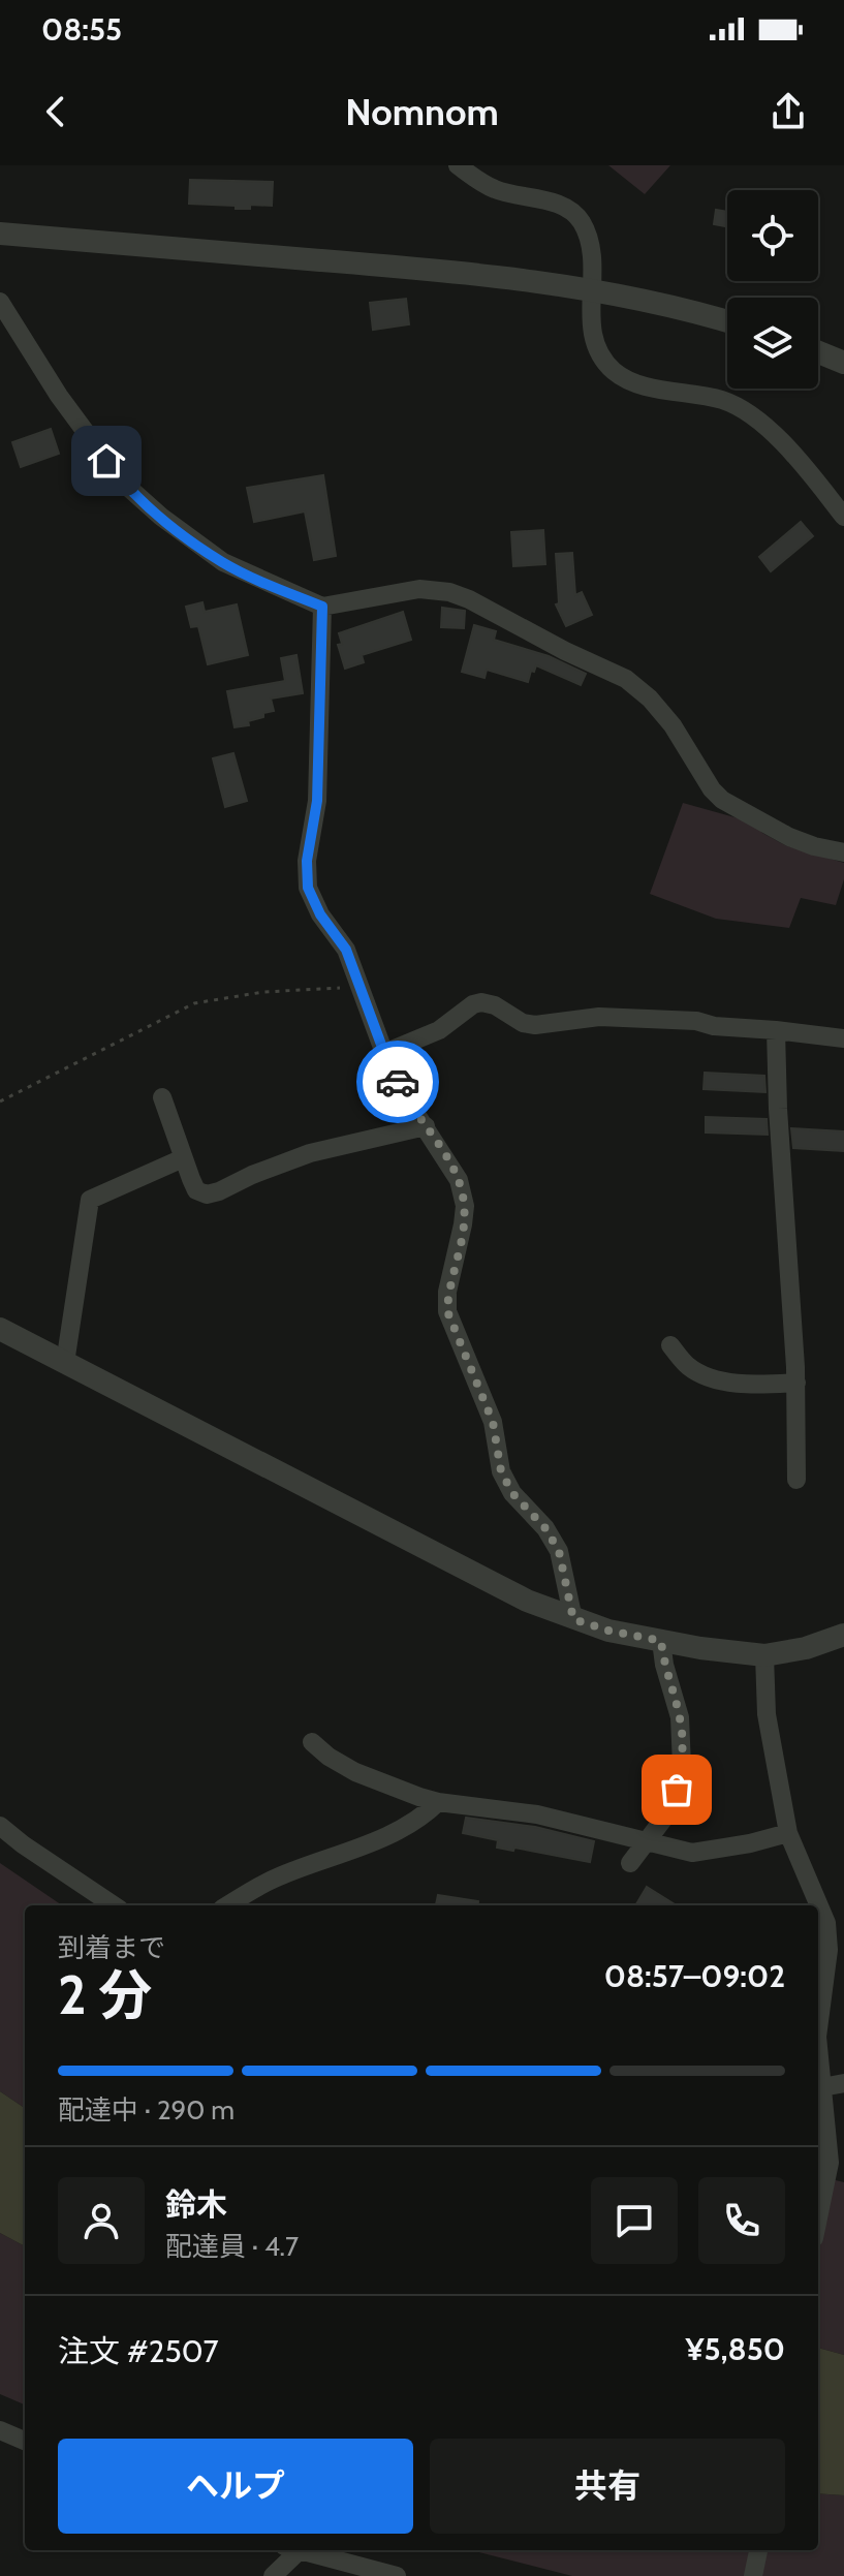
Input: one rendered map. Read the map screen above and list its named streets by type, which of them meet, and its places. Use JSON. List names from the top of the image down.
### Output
{
  "page": {
    "status": "08:55",
    "header": "Nomnom",
    "heading": ["2 分", "到着まで", "08:57–09:02"],
    "panel": [
      "鈴木",
      "配達員 · 4.7",
      "注文 #2507",
      "¥5,850"
    ],
    "bar": "配達中 · 290 m",
    "buttons": ["ヘルプ", "共有"]
  }
}
